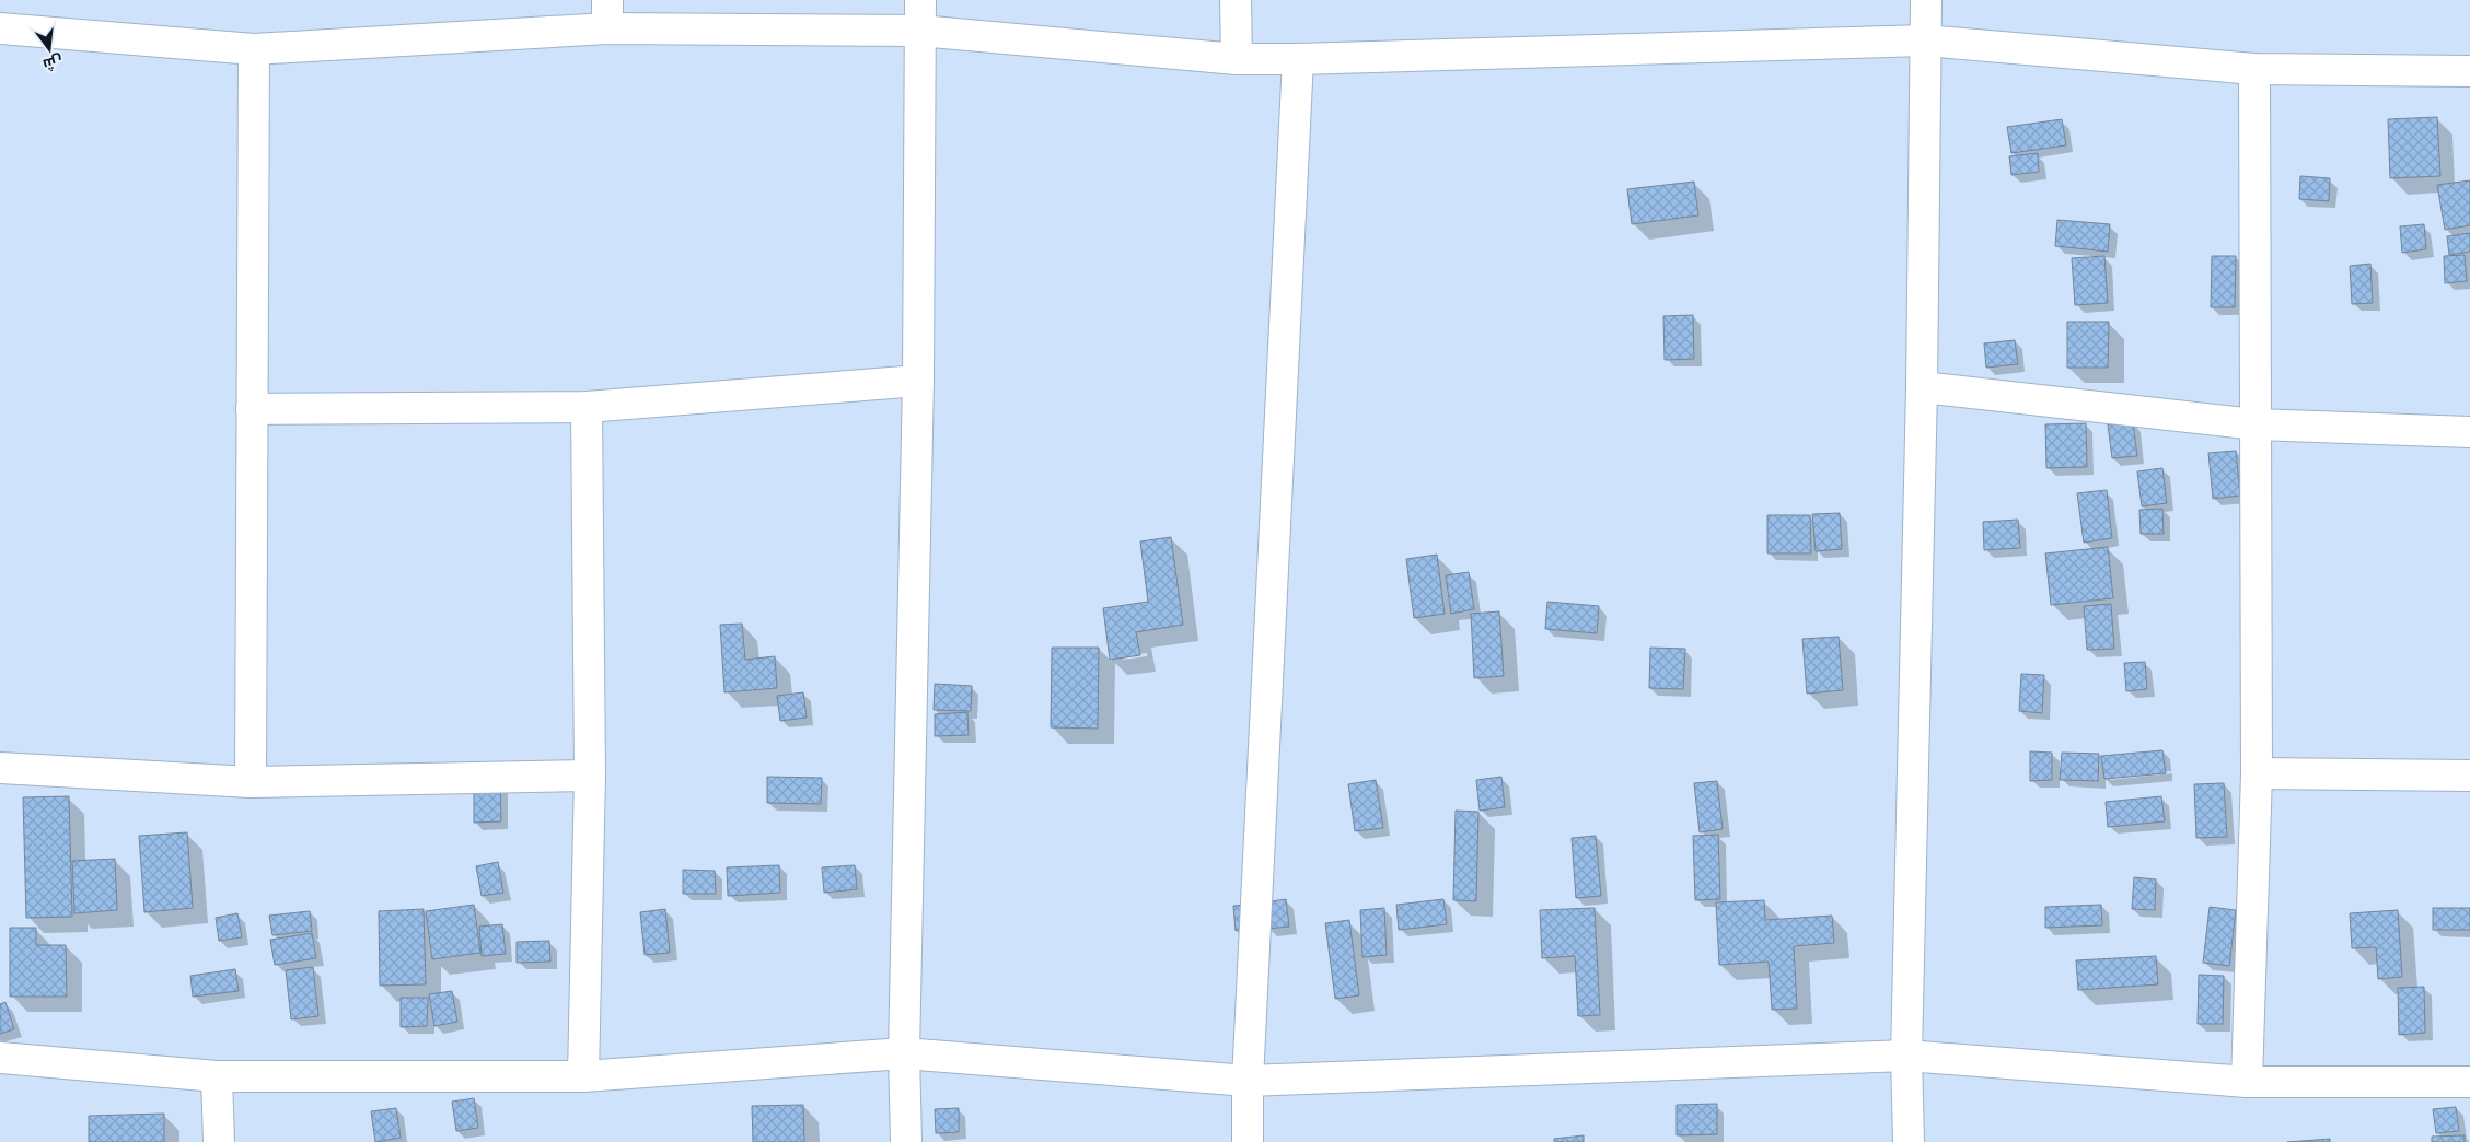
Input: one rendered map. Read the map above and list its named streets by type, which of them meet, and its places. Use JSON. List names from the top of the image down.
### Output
{
  "north": "bottom"
}
